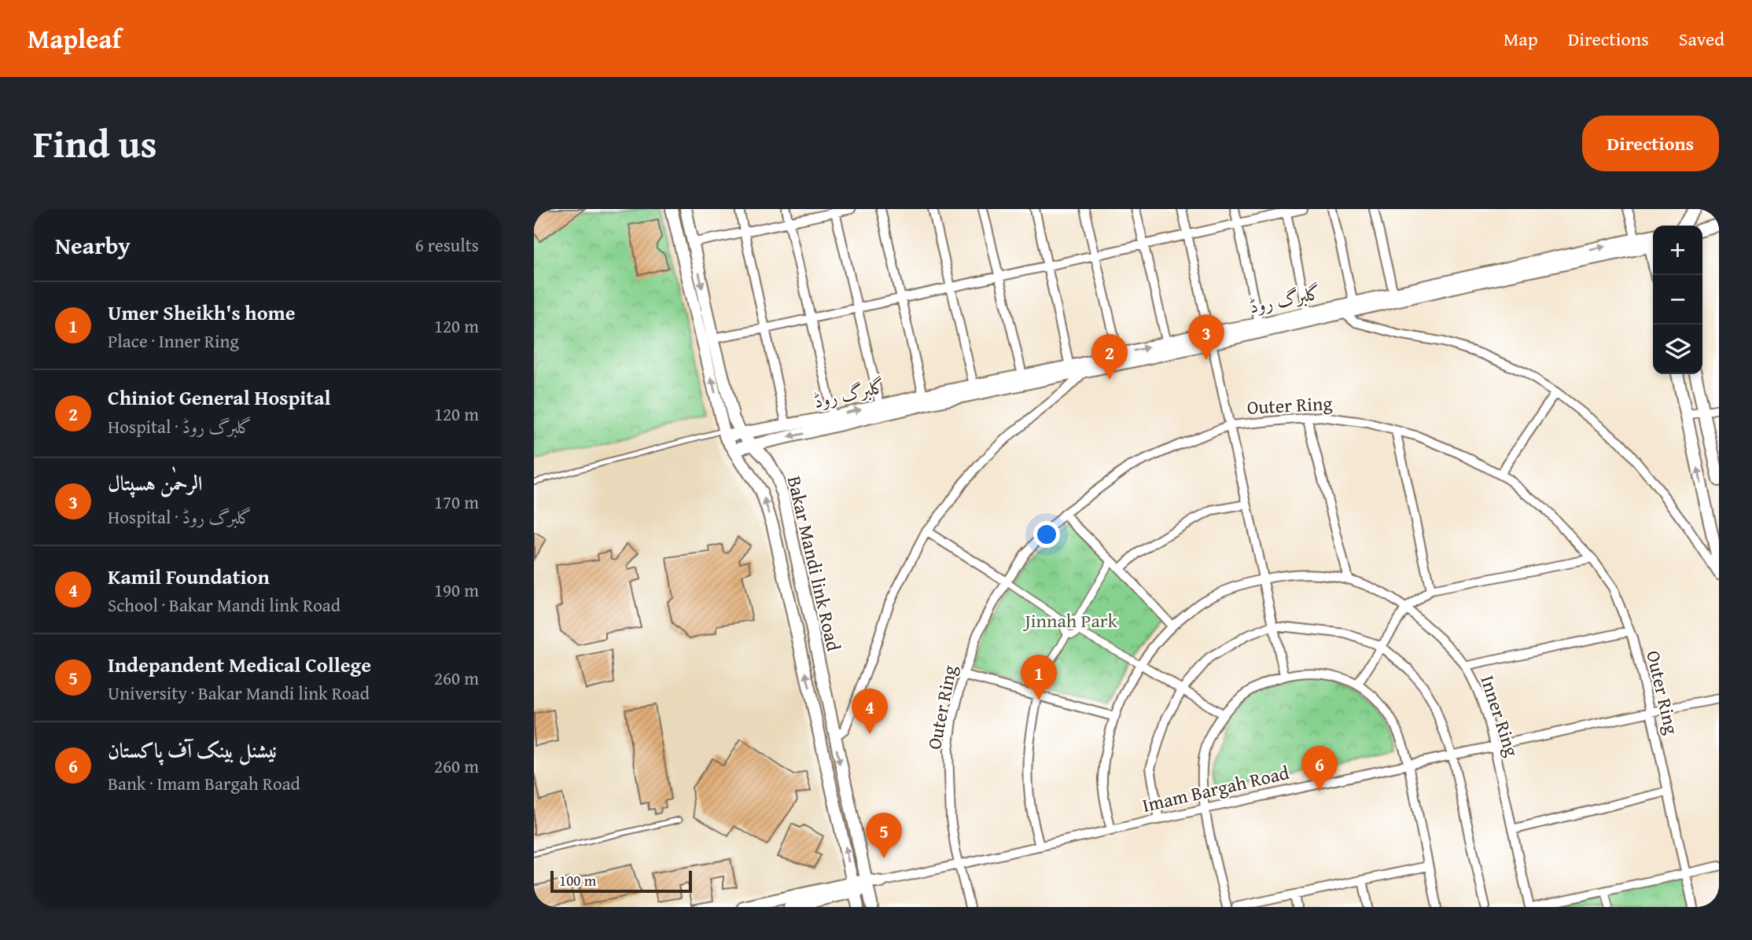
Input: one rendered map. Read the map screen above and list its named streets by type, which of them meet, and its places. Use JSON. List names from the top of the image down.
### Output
{
  "streets": {
    "main road": ["گلبرگ روڈ", "Bakar Mandi link Road", "Imam Bargah Road"],
    "street": ["Outer Ring", "Inner Ring"]
  },
  "crossings": [
    ["گلبرگ روڈ", "Bakar Mandi link Road"],
    ["Outer Ring", "Imam Bargah Road"],
    ["Bakar Mandi link Road", "Imam Bargah Road"],
    ["Inner Ring", "Imam Bargah Road"]
  ],
  "parks": ["Jinnah Park"],
  "scale_bar": "100 m",
  "page": {
    "header": "Mapleaf",
    "nav": ["Map", "Directions", "Saved"],
    "title": "Find us",
    "buttons": "Directions",
    "heading": ["Nearby", "6 results"],
    "map_buttons": ["+", "−"],
    "list": [
      {
        "mark": "1",
        "name": "Umer Sheikh's home",
        "note": "Place · Inner Ring",
        "value": "120 m"
      },
      {
        "mark": "2",
        "name": "Chiniot General Hospital",
        "note": "Hospital · گلبرگ روڈ",
        "value": "120 m"
      },
      {
        "mark": "3",
        "name": "الرحمٰن ہسپتال",
        "note": "Hospital · گلبرگ روڈ",
        "value": "170 m"
      },
      {
        "mark": "4",
        "name": "Kamil Foundation",
        "note": "School · Bakar Mandi link Road",
        "value": "190 m"
      },
      {
        "mark": "5",
        "name": "Indepandent Medical College",
        "note": "University · Bakar Mandi link Road",
        "value": "260 m"
      },
      {
        "mark": "6",
        "name": "نیشنل بینک آف پاکستان",
        "note": "Bank · Imam Bargah Road",
        "value": "260 m"
      }
    ],
    "pins": [
      "3",
      "2",
      "1",
      "4",
      "6",
      "5"
    ],
    "scale": "100 m"
  }
}
